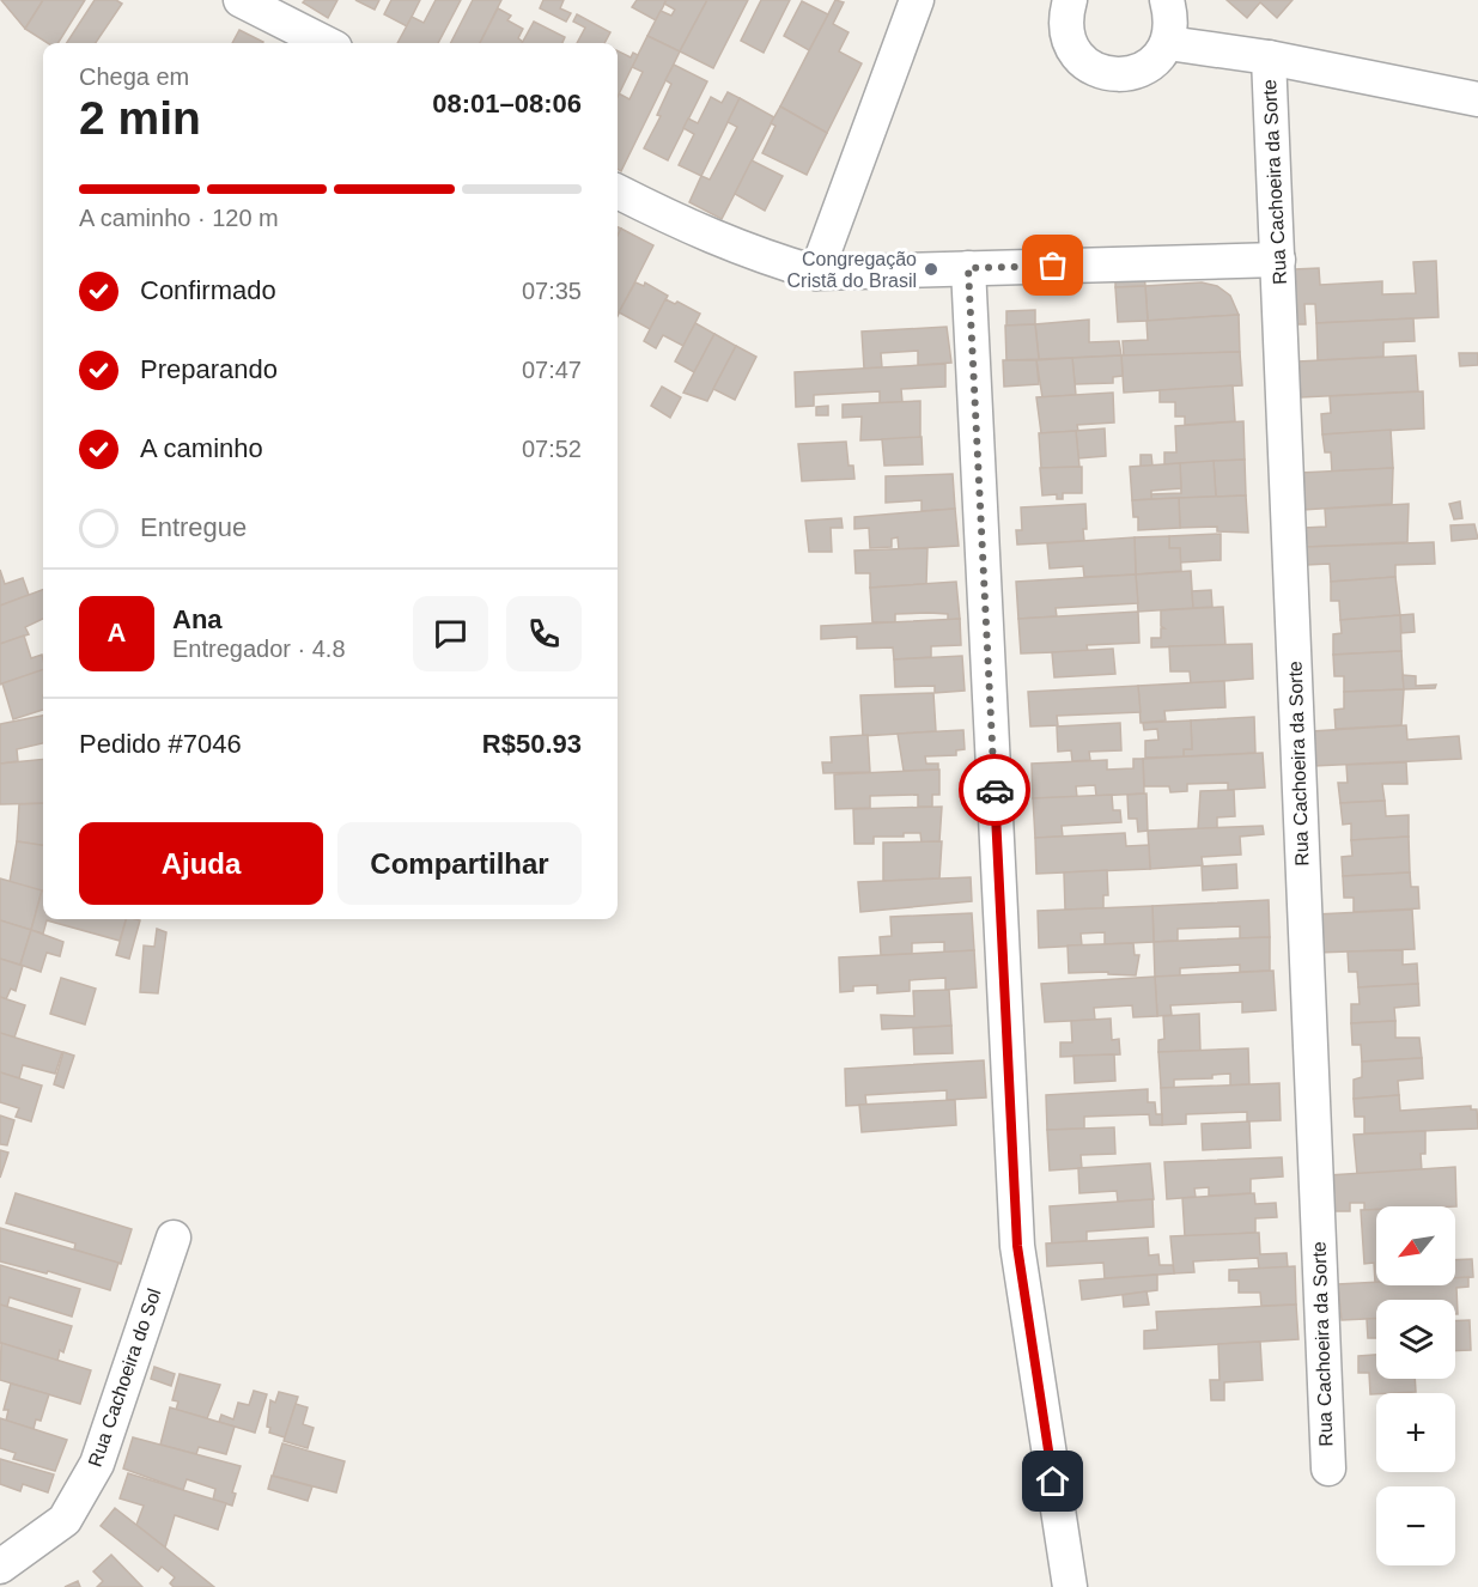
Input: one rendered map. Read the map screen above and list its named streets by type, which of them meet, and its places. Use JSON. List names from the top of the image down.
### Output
{
  "streets": {
    "street": ["Rua Cachoeira da Sorte", "Rua Cachoeira do Sol"]
  },
  "places": ["Congregação Cristã do Brasil"],
  "north": "bottom left",
  "page": {
    "heading": ["2 min", "Chega em", "08:01–08:06"],
    "panel": [
      "Ana",
      "Entregador · 4.8",
      "Pedido #7046",
      "R$50.93"
    ],
    "bar": "A caminho · 120 m",
    "list": [
      ["Confirmado", "07:35"],
      ["Preparando", "07:47"],
      ["A caminho", "07:52"],
      "Entregue"
    ],
    "round": "A",
    "buttons": ["Ajuda", "Compartilhar"],
    "map_buttons": ["+", "−"]
  }
}
